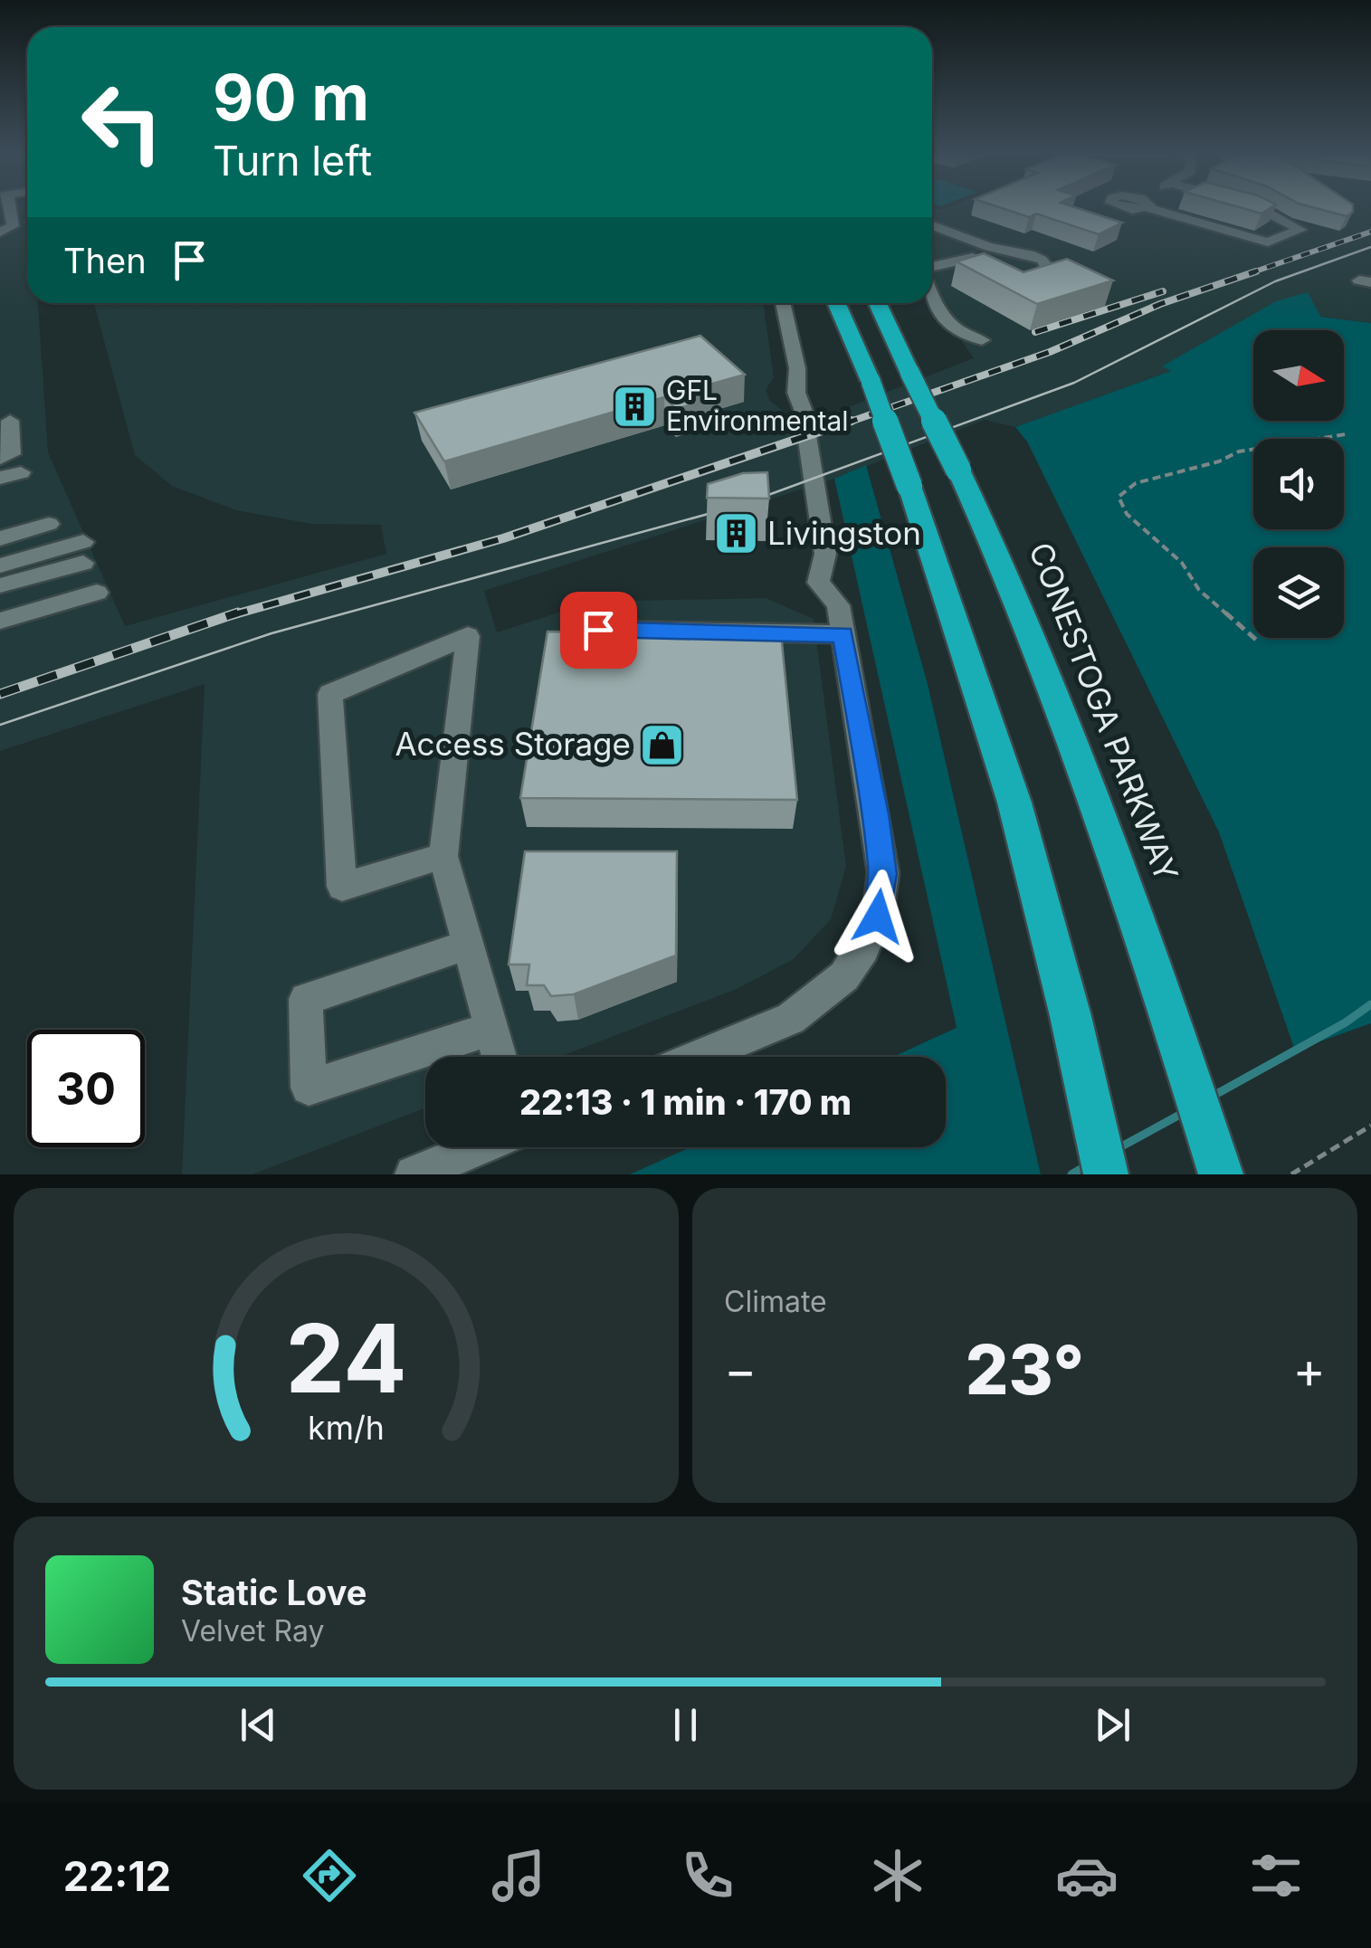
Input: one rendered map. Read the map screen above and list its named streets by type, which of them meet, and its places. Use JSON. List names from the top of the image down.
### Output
{
  "streets": {
    "highway": ["CONESTOGA PARKWAY"]
  },
  "places": {
    "building": ["GFL Environmental", "Livingston"],
    "shop": ["Access Storage"]
  },
  "north": "right",
  "page": {
    "turn": ["90 m", "Turn left"],
    "then": "Then",
    "limit": "30",
    "trip": "22:13 · 1 min · 170 m",
    "tile": "Climate",
    "heat": ["−", "23°", "+"],
    "song": ["Static Love", "Velvet Ray"],
    "tabs": "22:12",
    "gauge": ["24", "km/h"]
  }
}
